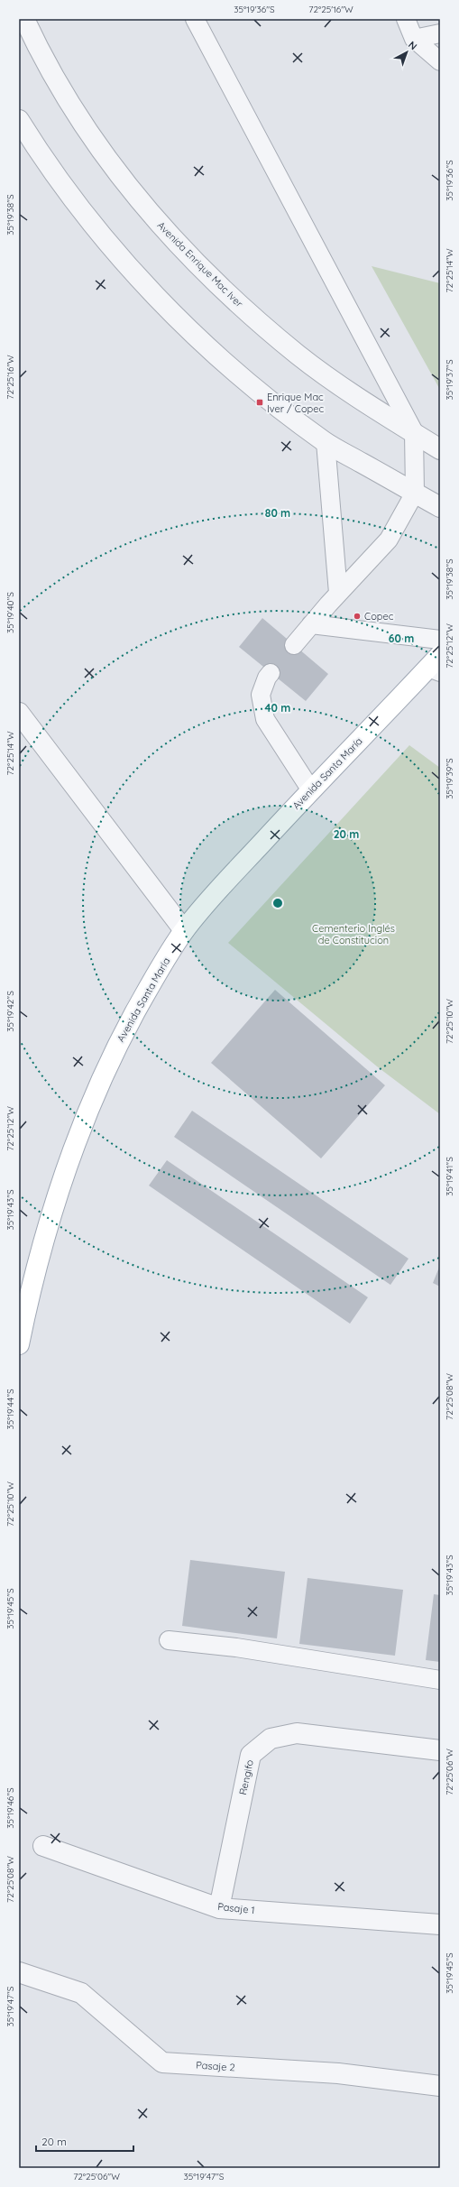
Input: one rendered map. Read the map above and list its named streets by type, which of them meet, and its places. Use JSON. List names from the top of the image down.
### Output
{
  "streets": {
    "main road": ["Avenida Santa María"],
    "street": [
      "Avenida Enrique Mac Iver",
      "Rengifo",
      "Pasaje 1",
      "Pasaje 2"
    ]
  },
  "crossings": [
    ["Rengifo", "Pasaje 1"]
  ],
  "parks": ["Cementerio Inglés de Constitucion"],
  "places": {
    "transit": ["Enrique Mac Iver / Copec"],
    "other": ["Copec"]
  },
  "scale_bar": "20 m",
  "north": "top right",
  "coordinates": [
    "35°19'36\"S",
    "72°25'16\"W",
    "35°19'38\"S",
    "72°25'14\"W",
    "35°19'37\"S",
    "35°19'40\"S",
    "72°25'12\"W",
    "35°19'39\"S",
    "35°19'42\"S",
    "72°25'10\"W",
    "35°19'41\"S",
    "35°19'43\"S",
    "72°25'08\"W",
    "35°19'44\"S",
    "35°19'45\"S",
    "72°25'06\"W",
    "35°19'46\"S",
    "35°19'47\"S"
  ],
  "rings": [
    "80 m",
    "60 m",
    "40 m",
    "20 m"
  ]
}
